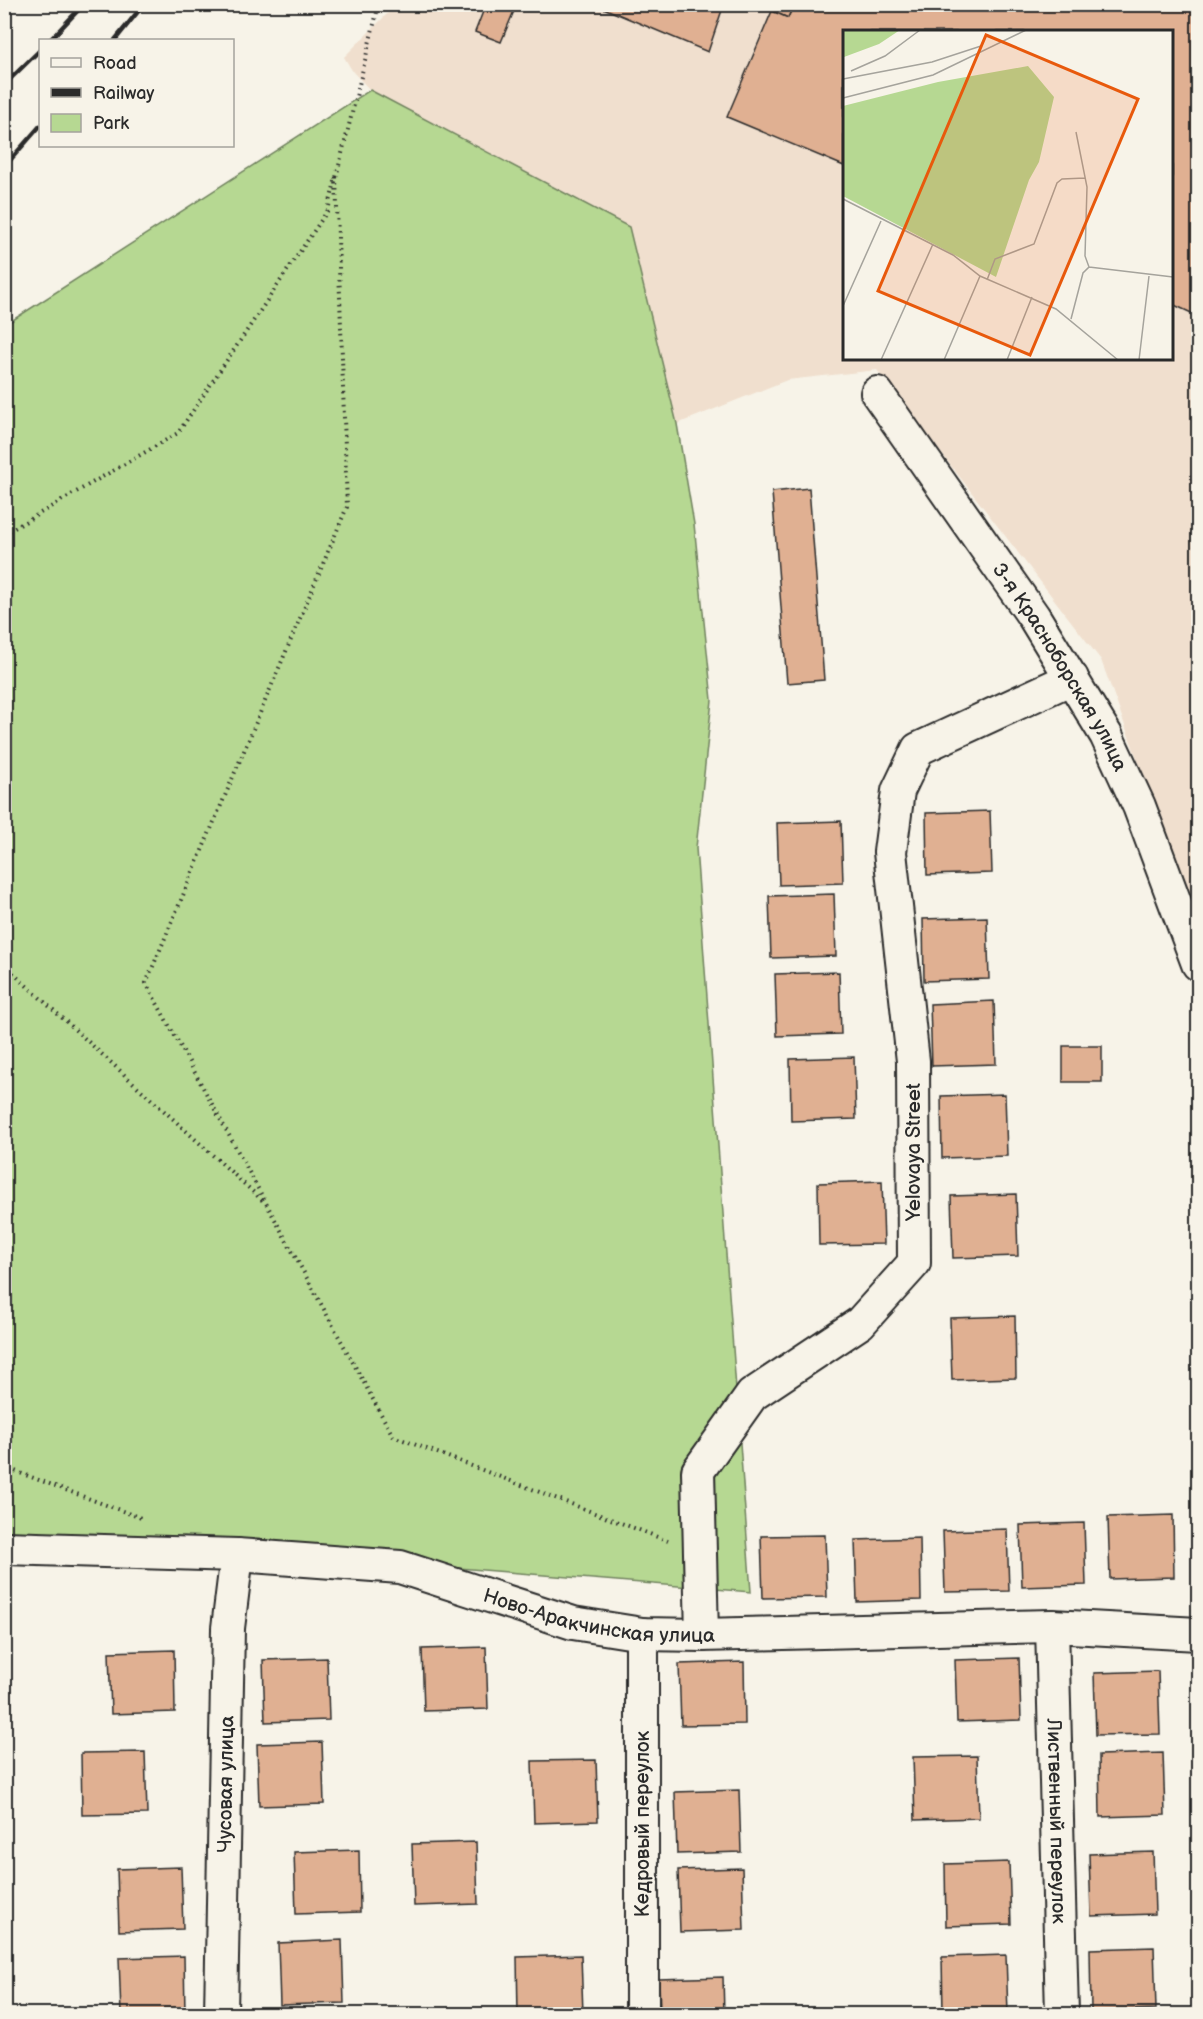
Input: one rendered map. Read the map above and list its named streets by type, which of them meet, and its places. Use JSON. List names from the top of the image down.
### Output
{
  "streets": {
    "street": [
      "3-я Красноборская улица",
      "Yelovaya Street",
      "Ново-Аракчинская улица",
      "Чусовая улица",
      "Лиственный переулок",
      "Кедровый переулок"
    ]
  },
  "crossings": [
    ["3-я Красноборская улица", "Yelovaya Street"],
    ["Yelovaya Street", "Ново-Аракчинская улица"],
    ["Ново-Аракчинская улица", "Чусовая улица"],
    ["Ново-Аракчинская улица", "Лиственный переулок"],
    ["Ново-Аракчинская улица", "Кедровый переулок"]
  ],
  "legend": ["Road", "Railway", "Park"]
}
